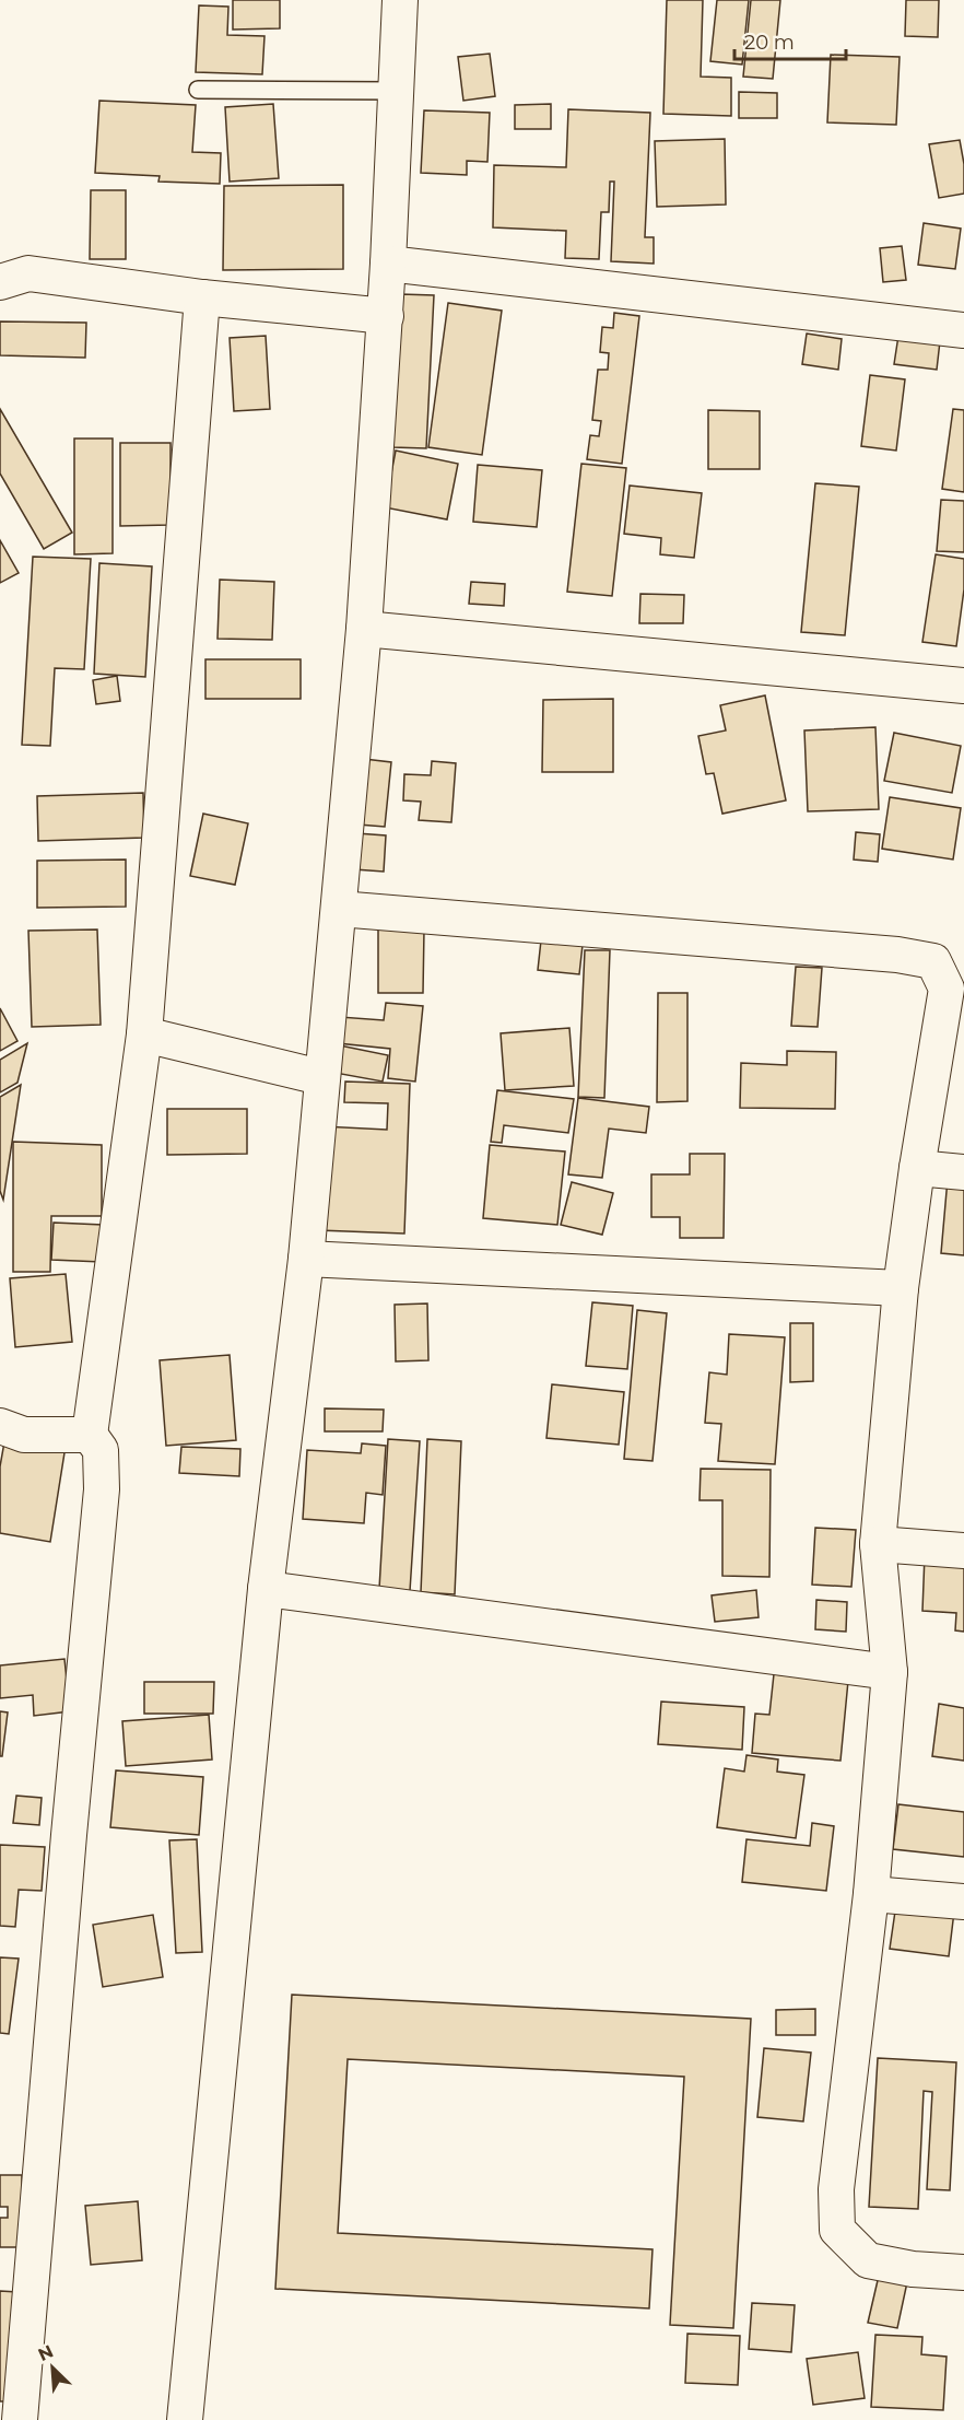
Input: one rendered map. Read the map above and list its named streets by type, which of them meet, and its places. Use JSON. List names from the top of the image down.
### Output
{
  "scale_bar": "20 m",
  "north": "top left"
}
